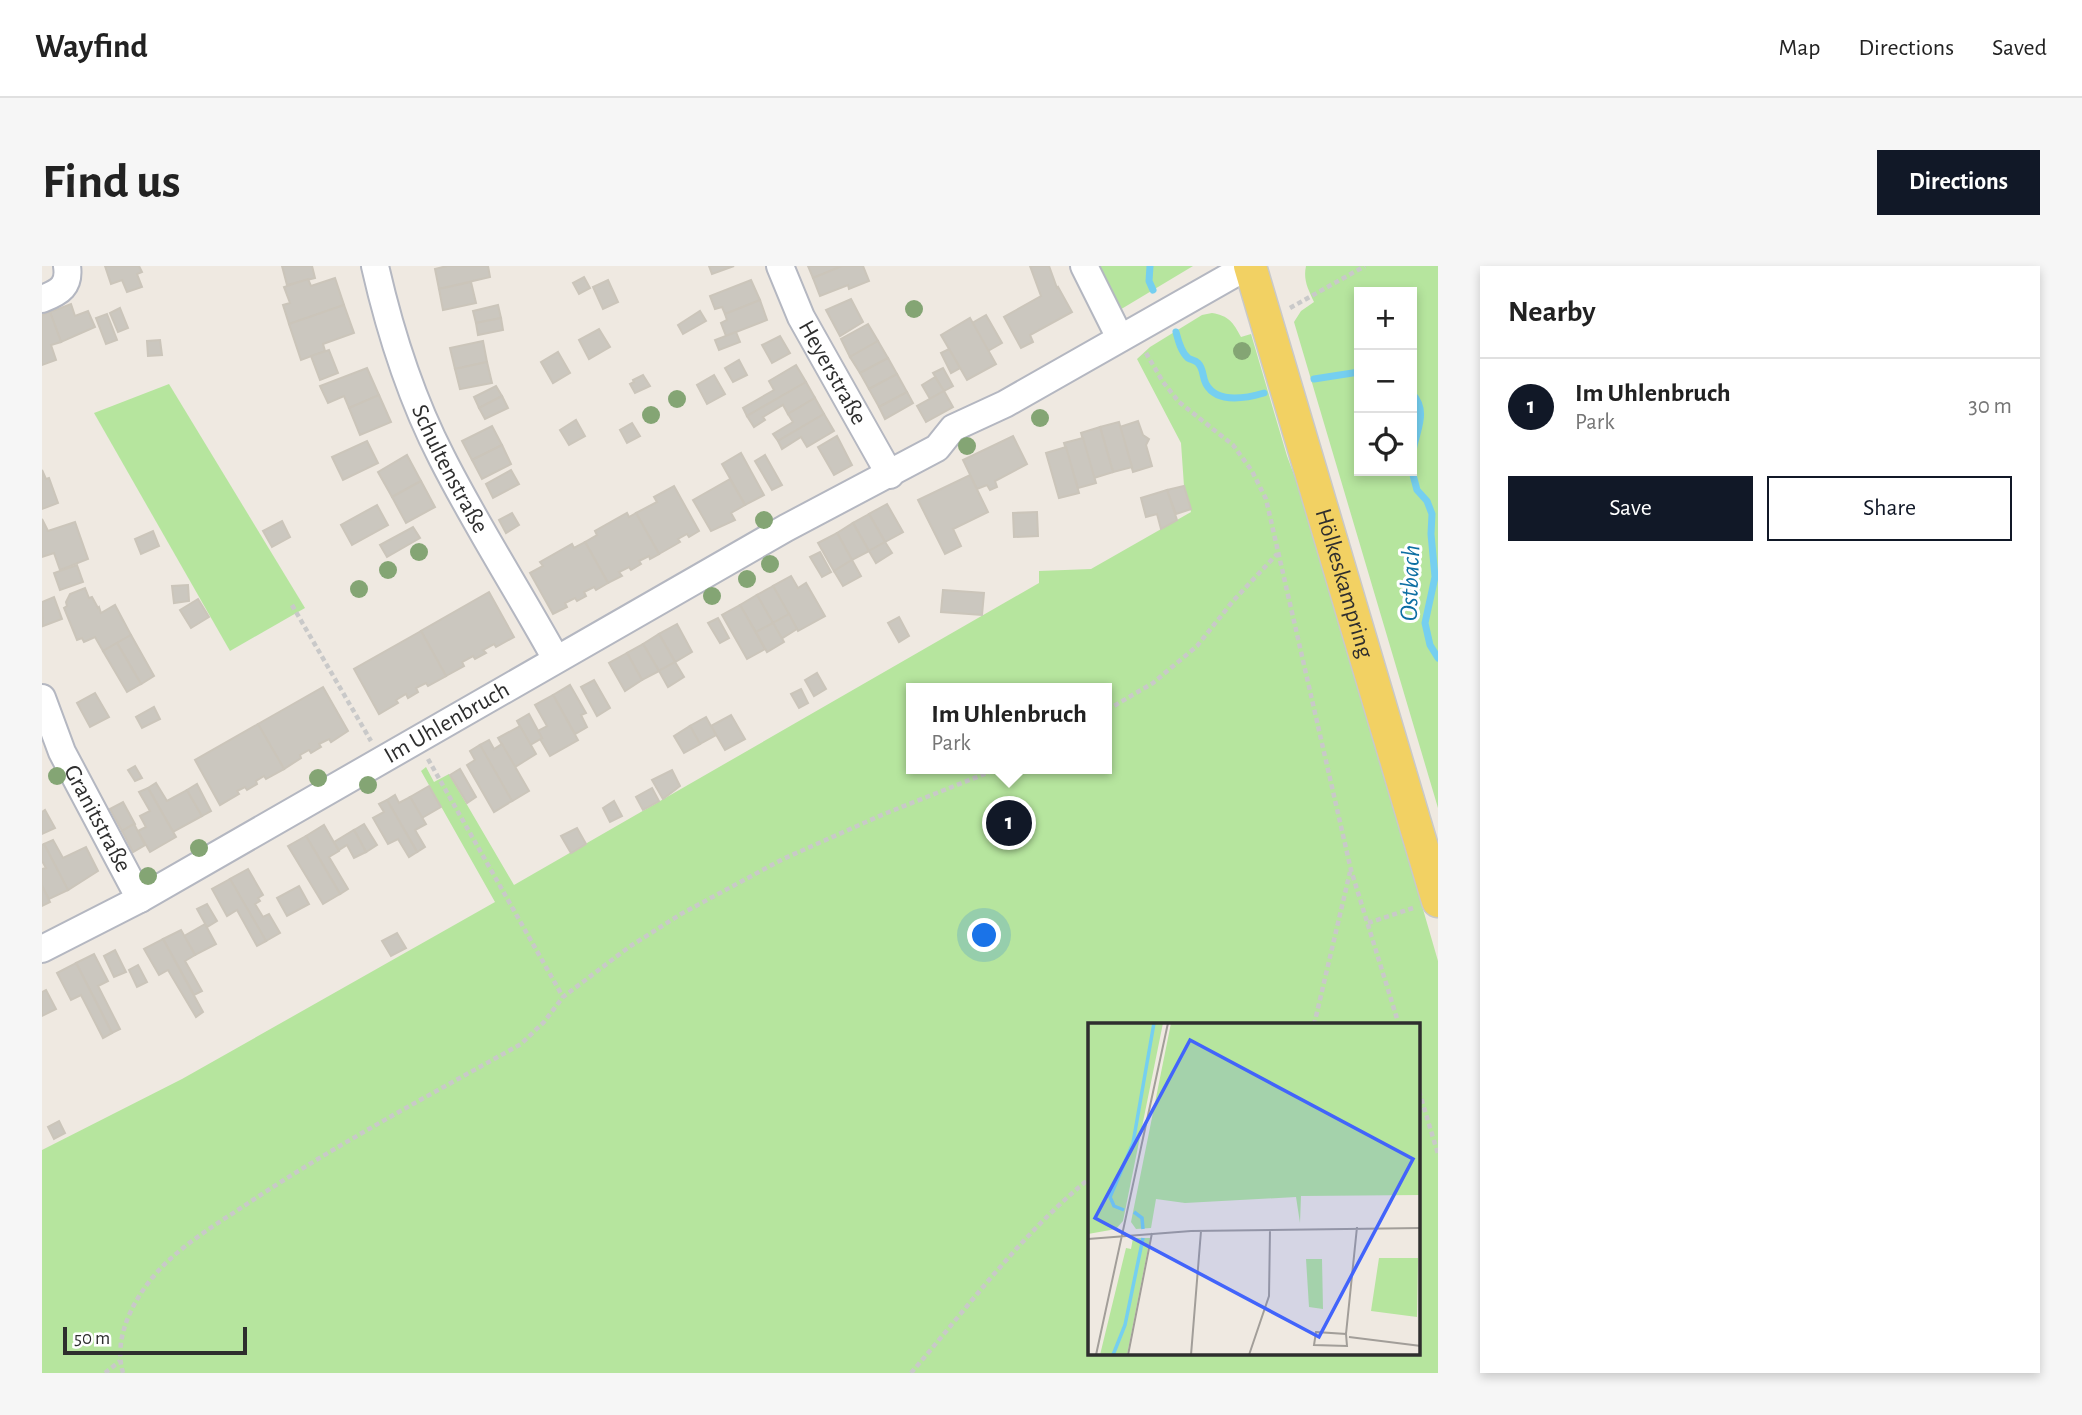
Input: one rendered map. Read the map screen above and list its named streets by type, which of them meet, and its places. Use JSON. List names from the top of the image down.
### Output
{
  "streets": {
    "main road": ["Hölkeskampring"],
    "street": [
      "Heyerstraße",
      "Schultenstraße",
      "Im Uhlenbruch",
      "Granitstraße"
    ]
  },
  "crossings": [
    ["Heyerstraße", "Im Uhlenbruch"],
    ["Schultenstraße", "Im Uhlenbruch"],
    ["Hölkeskampring", "Im Uhlenbruch"],
    ["Im Uhlenbruch", "Granitstraße"]
  ],
  "water": ["Ostbach"],
  "scale_bar": "50 m",
  "page": {
    "header": "Wayfind",
    "nav": ["Map", "Directions", "Saved"],
    "buttons": [
      "Directions",
      ["Save", "Share"]
    ],
    "title": "Find us",
    "heading": "Nearby",
    "map_buttons": ["+", "−"],
    "list": [
      {
        "mark": "1",
        "name": "Im Uhlenbruch",
        "note": "Park",
        "value": "30 m"
      }
    ],
    "popup": ["Im Uhlenbruch", "Park"],
    "pins": "1",
    "scale": "50 m"
  }
}
